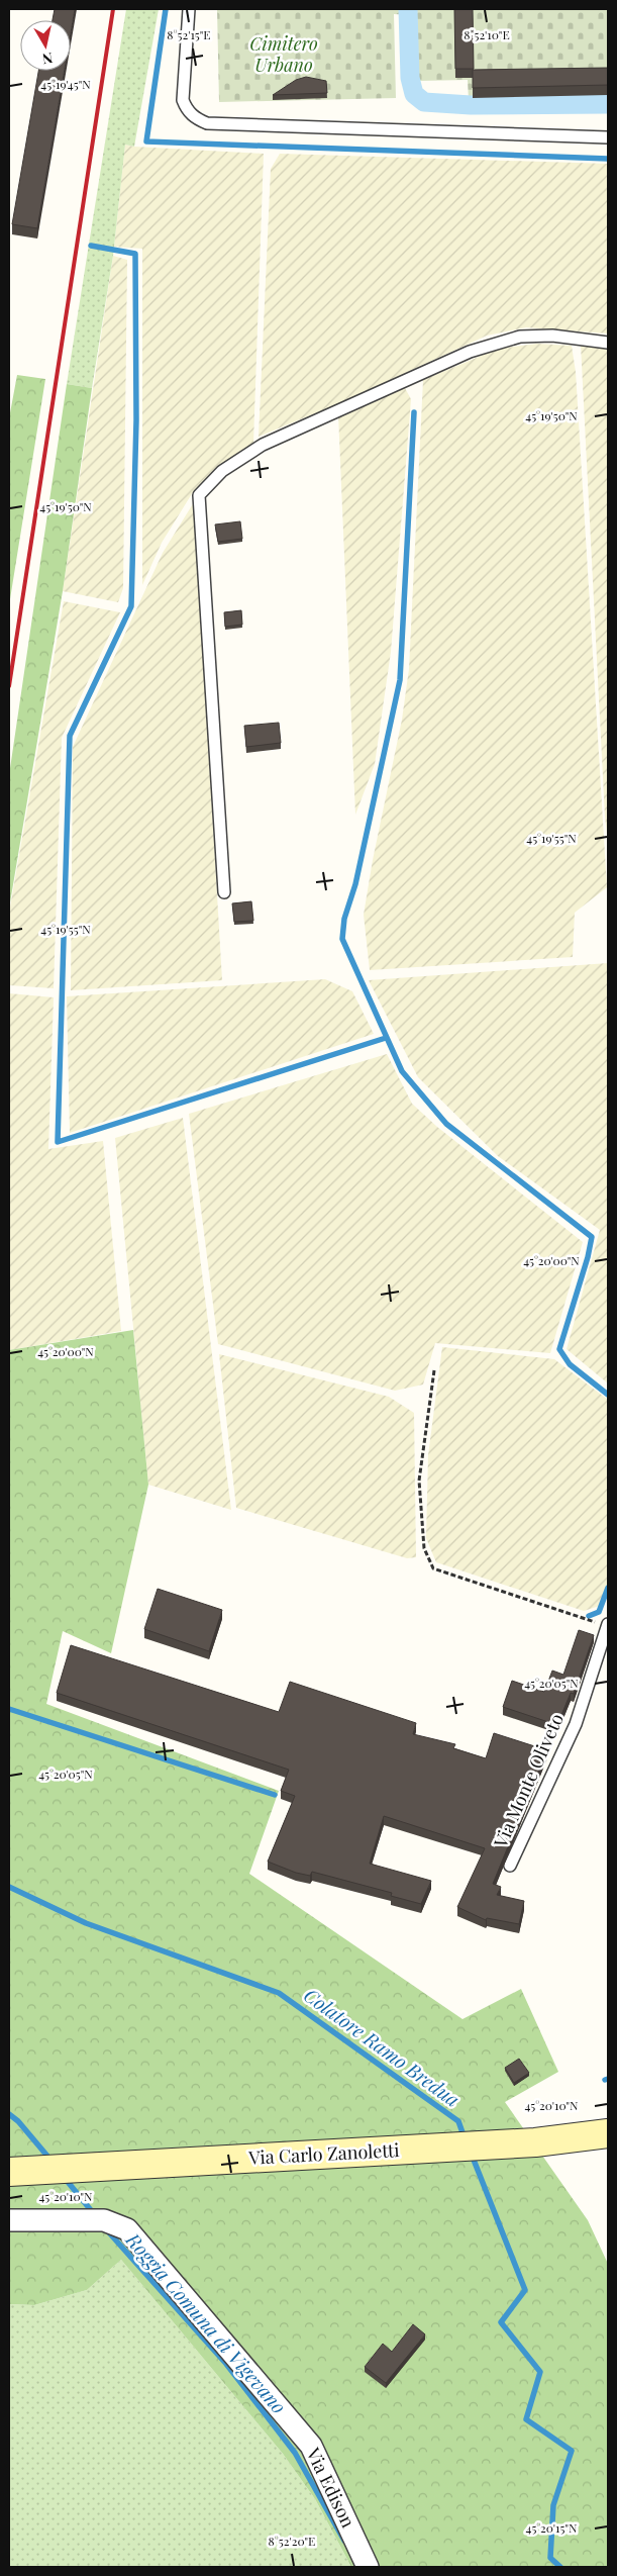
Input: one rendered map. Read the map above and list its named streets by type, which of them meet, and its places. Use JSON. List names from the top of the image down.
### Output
{
  "streets": {
    "main road": ["Via Carlo Zanoletti"],
    "street": ["Via Edison"],
    "lane": ["Via Monte Oliveto"]
  },
  "water": ["Colatore Ramo Bredua", "Roggia Comuna di Vigevano"],
  "parks": ["Cimitero Urbano"],
  "north": "bottom",
  "coordinates": [
    "8°52'10\"E",
    "8°52'15\"E",
    "45°19'45\"N",
    "45°19'50\"N",
    "45°19'55\"N",
    "45°20'00\"N",
    "45°20'05\"N",
    "45°20'10\"N",
    "45°20'15\"N",
    "8°52'20\"E"
  ]
}
